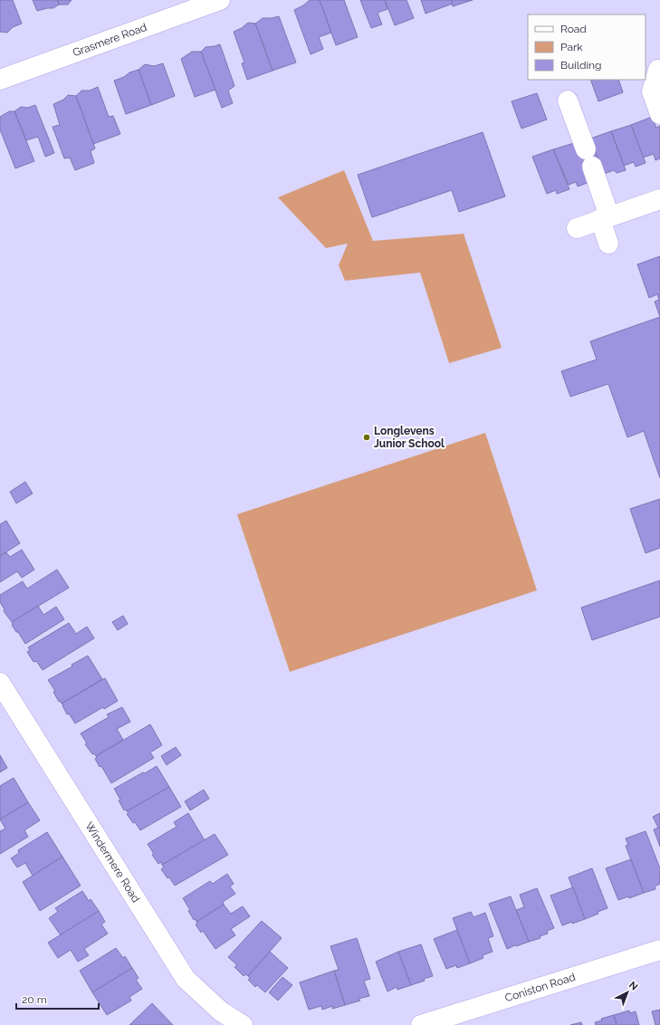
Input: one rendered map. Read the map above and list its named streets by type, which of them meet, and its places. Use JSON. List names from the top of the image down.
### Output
{
  "streets": {
    "street": ["Grasmere Road", "Windermere Road", "Coniston Road"]
  },
  "places": ["Longlevens Junior School"],
  "legend": ["Road", "Park", "Building"],
  "scale_bar": "20 m",
  "north": "top right"
}
